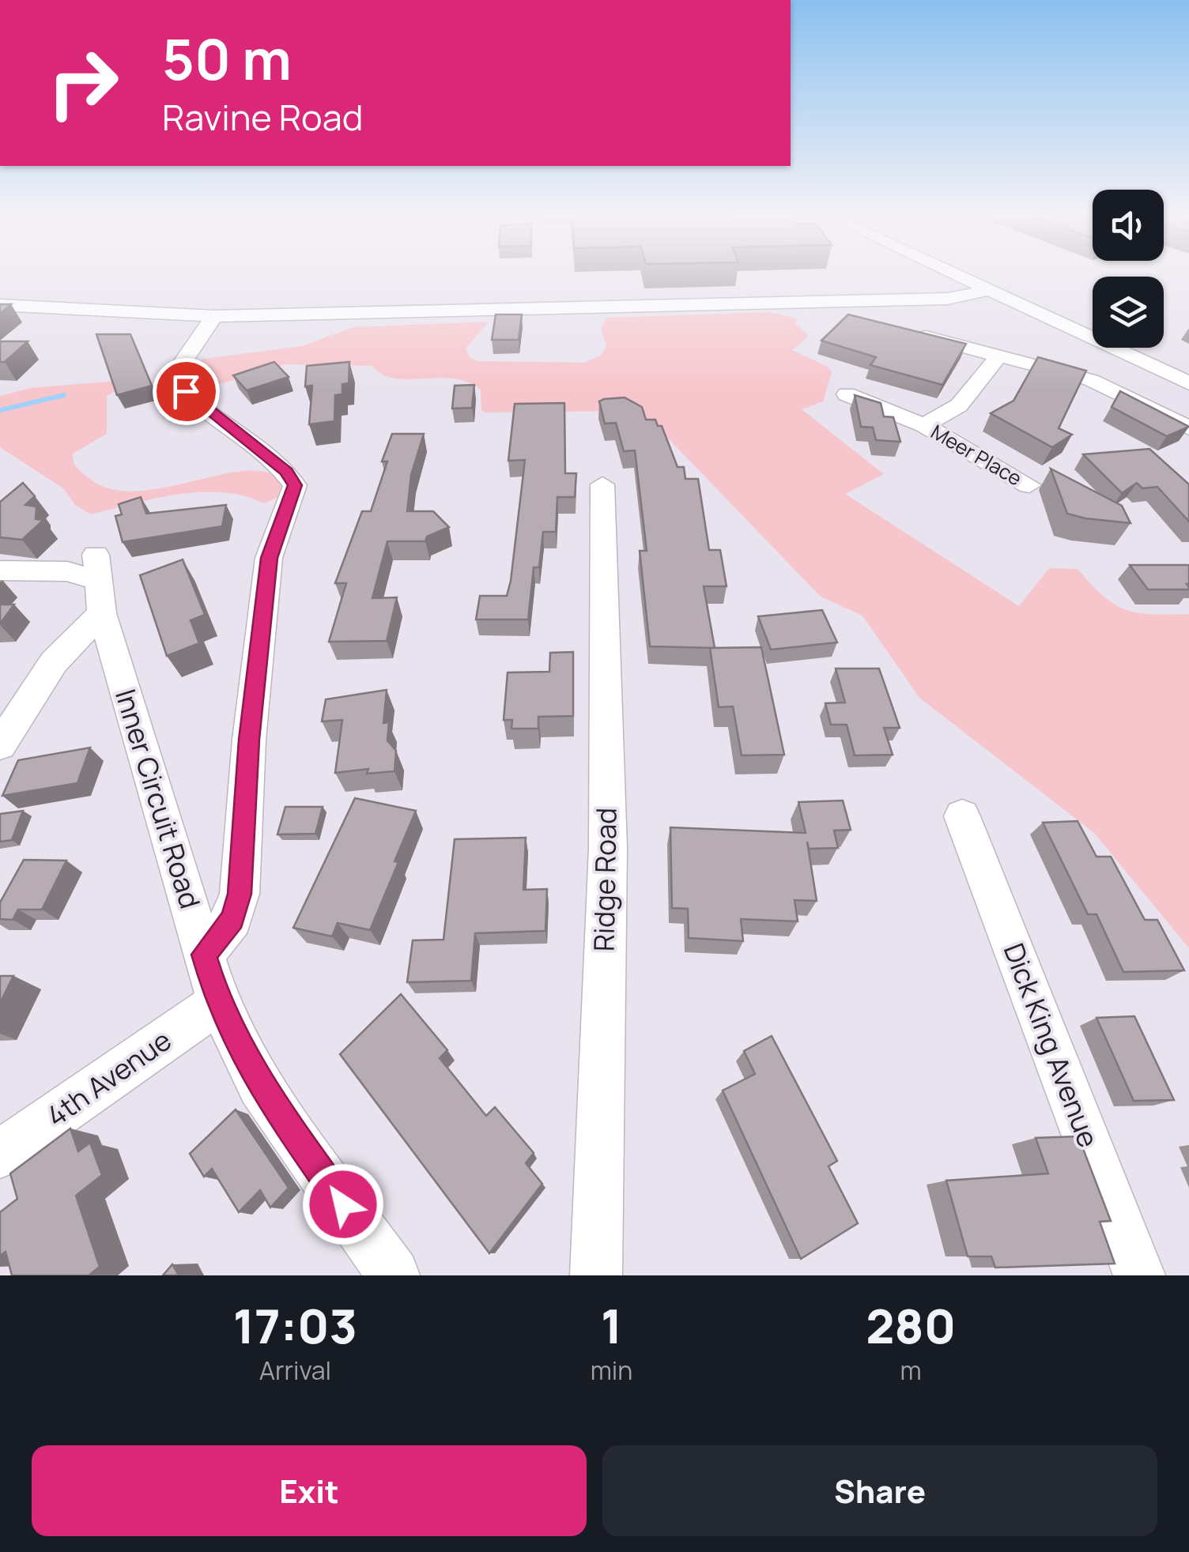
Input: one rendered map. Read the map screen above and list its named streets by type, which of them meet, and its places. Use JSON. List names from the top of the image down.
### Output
{
  "streets": {
    "street": [
      "Meer Place",
      "Inner Circuit Road",
      "Ridge Road",
      "Dick King Avenue",
      "4th Avenue"
    ]
  },
  "crossings": [
    ["Inner Circuit Road", "4th Avenue"]
  ],
  "page": {
    "turn": ["50 m", "Ravine Road"],
    "eta": [
      "17:03",
      "Arrival",
      "1",
      "min",
      "280",
      "m"
    ],
    "buttons": ["Exit", "Share"]
  }
}
